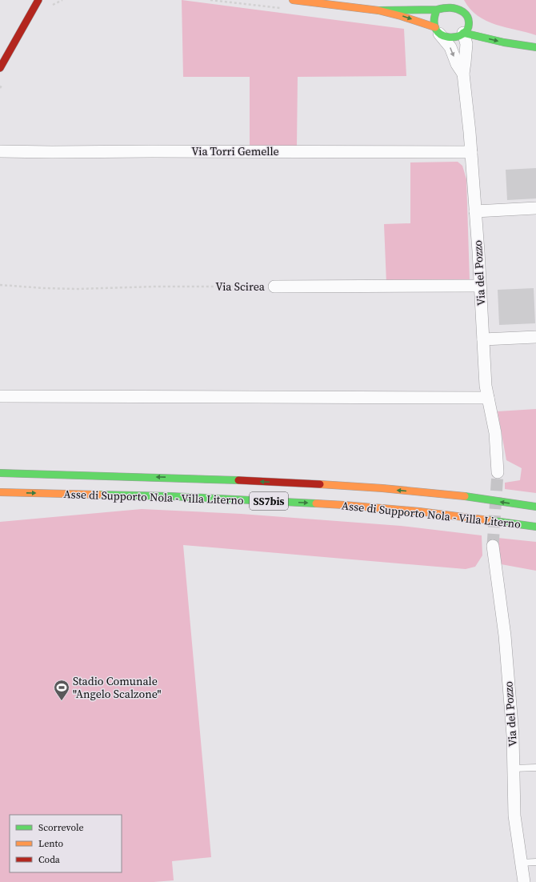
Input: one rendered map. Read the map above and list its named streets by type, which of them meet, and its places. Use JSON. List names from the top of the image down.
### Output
{
  "streets": {
    "main road": ["Asse di Supporto Nola - Villa Literno", "SS7bis"],
    "street": ["Via Torri Gemelle", "Via del Pozzo", "Via Scirea"]
  },
  "crossings": [
    ["Via Torri Gemelle", "Via del Pozzo"],
    ["Via del Pozzo", "Via Scirea"]
  ],
  "places": {
    "sports": ["Stadio Comunale \"Angelo Scalzone\""]
  },
  "legend": ["Scorrevole", "Lento", "Coda"]
}
